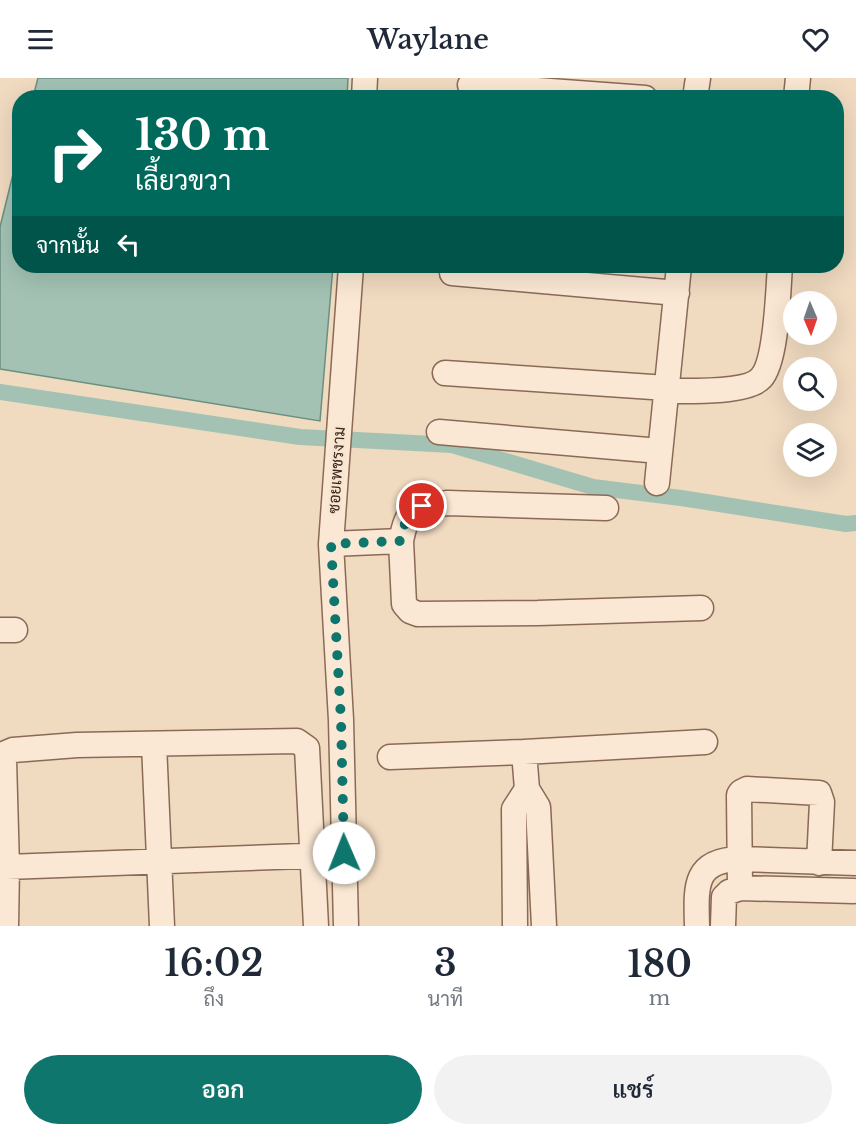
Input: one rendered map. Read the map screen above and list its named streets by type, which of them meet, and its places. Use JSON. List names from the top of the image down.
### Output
{
  "streets": {
    "street": ["ซอยเพชรงาม"]
  },
  "north": "bottom",
  "page": {
    "header": "Waylane",
    "turn": ["130 m", "เลี้ยวขวา"],
    "then": "จากนั้น",
    "eta": [
      "16:02",
      "ถึง",
      "3",
      "นาที",
      "180",
      "m"
    ],
    "buttons": ["ออก", "แชร์"]
  }
}
